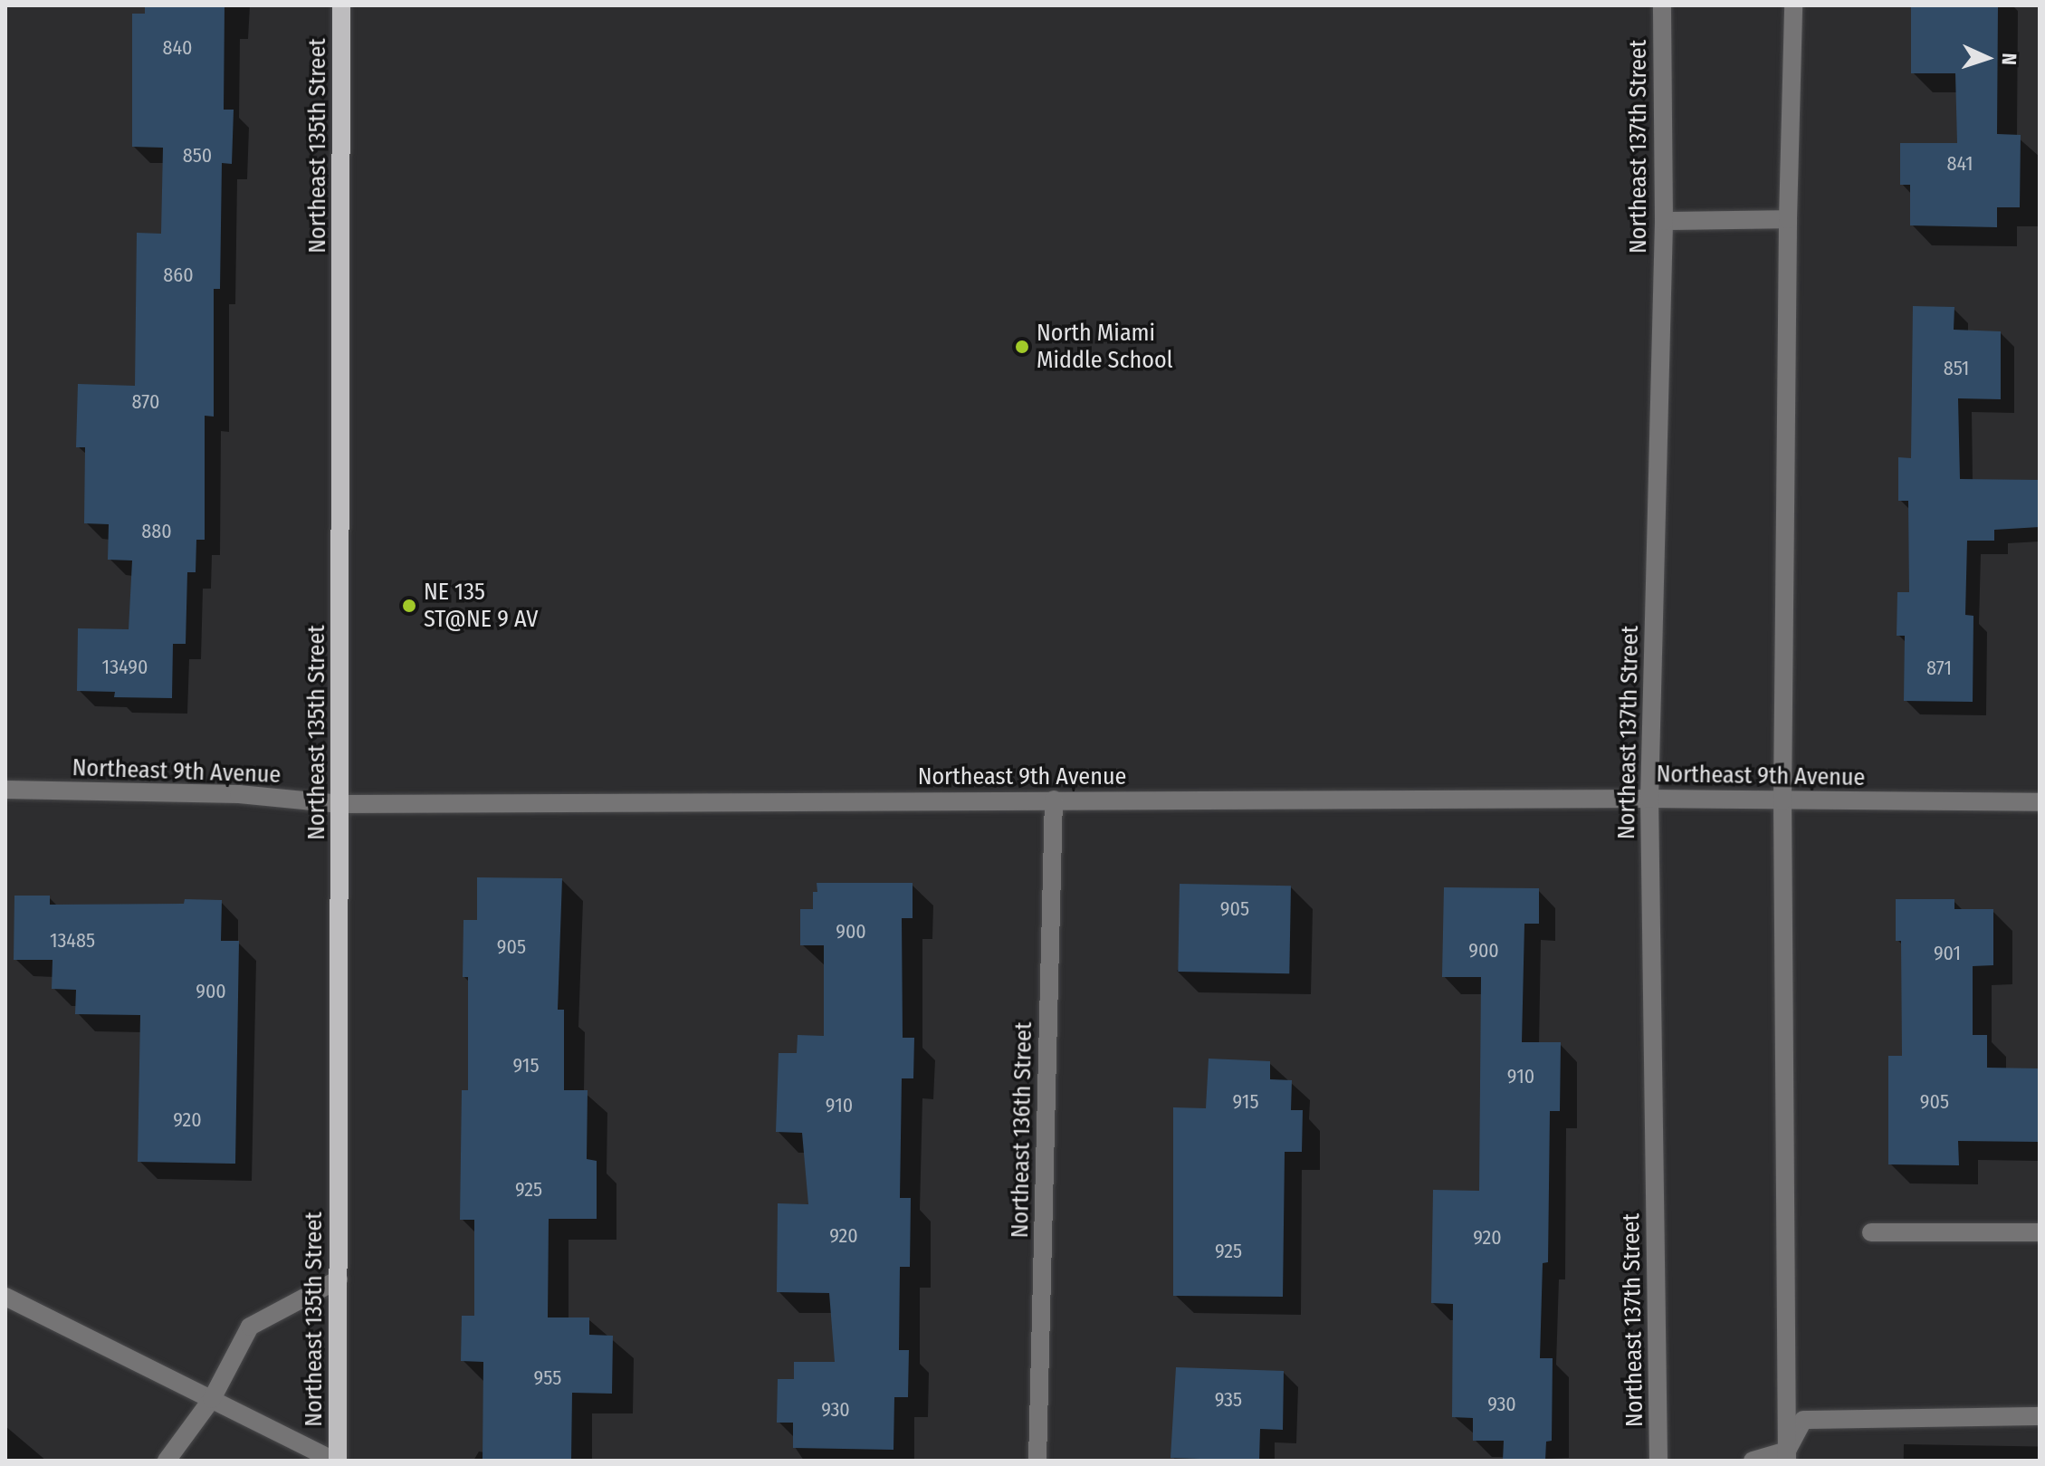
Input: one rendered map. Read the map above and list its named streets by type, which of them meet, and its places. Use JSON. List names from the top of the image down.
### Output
{
  "streets": {
    "main road": ["Northeast 135th Street"],
    "street": ["Northeast 137th Street", "Northeast 9th Avenue", "Northeast 136th Street"]
  },
  "crossings": [
    ["Northeast 135th Street", "Northeast 9th Avenue"],
    ["Northeast 137th Street", "Northeast 9th Avenue"],
    ["Northeast 9th Avenue", "Northeast 136th Street"]
  ],
  "places": ["North Miami Middle School", "NE 135 ST@NE 9 AV"],
  "house_numbers": [
    "840",
    "850",
    "841",
    "860",
    "851",
    "870",
    "880",
    "13490",
    "871",
    "905",
    "900",
    "13485",
    "905",
    "900",
    "901",
    "900",
    "915",
    "910",
    "915",
    "905",
    "910",
    "920",
    "925",
    "920",
    "920",
    "925",
    "955",
    "935",
    "930",
    "930"
  ],
  "north": "right"
}
